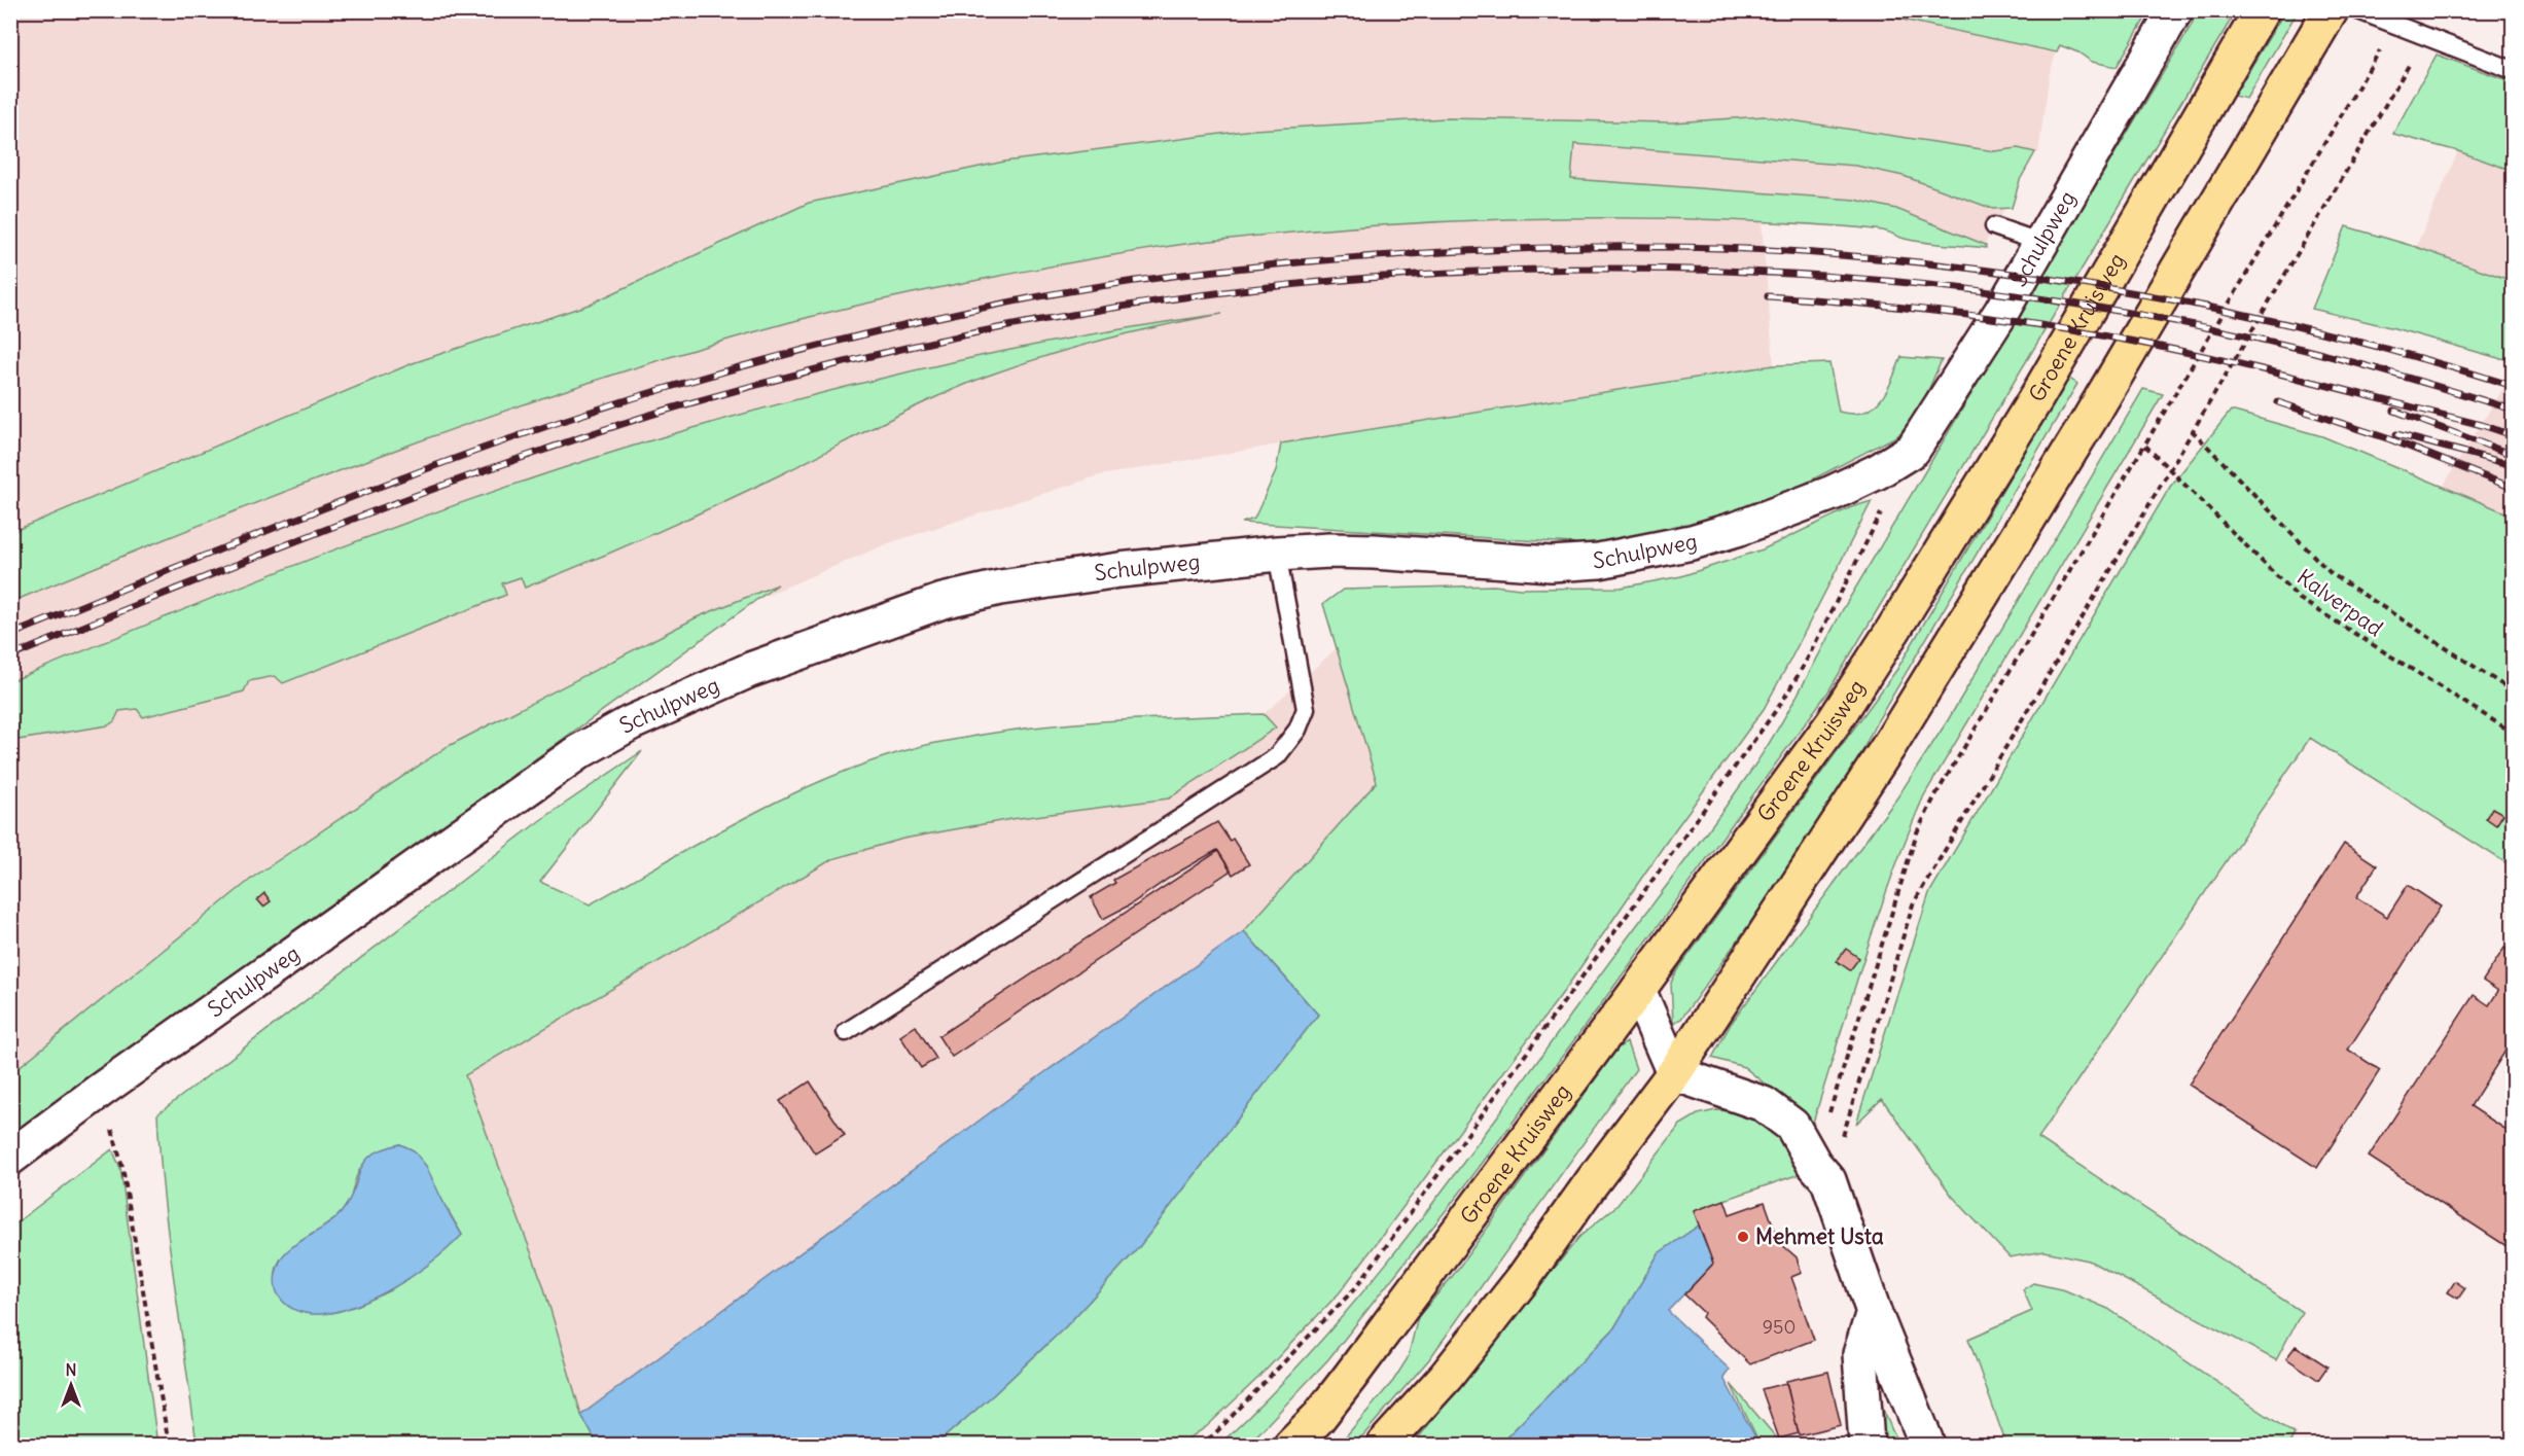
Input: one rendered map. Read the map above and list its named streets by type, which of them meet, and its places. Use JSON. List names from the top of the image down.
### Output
{
  "streets": {
    "main road": ["Groene Kruisweg"],
    "street": ["Schulpweg"],
    "path": ["Kalverpad"]
  },
  "places": ["Mehmet Usta"],
  "house_numbers": ["950"],
  "north": "top"
}
